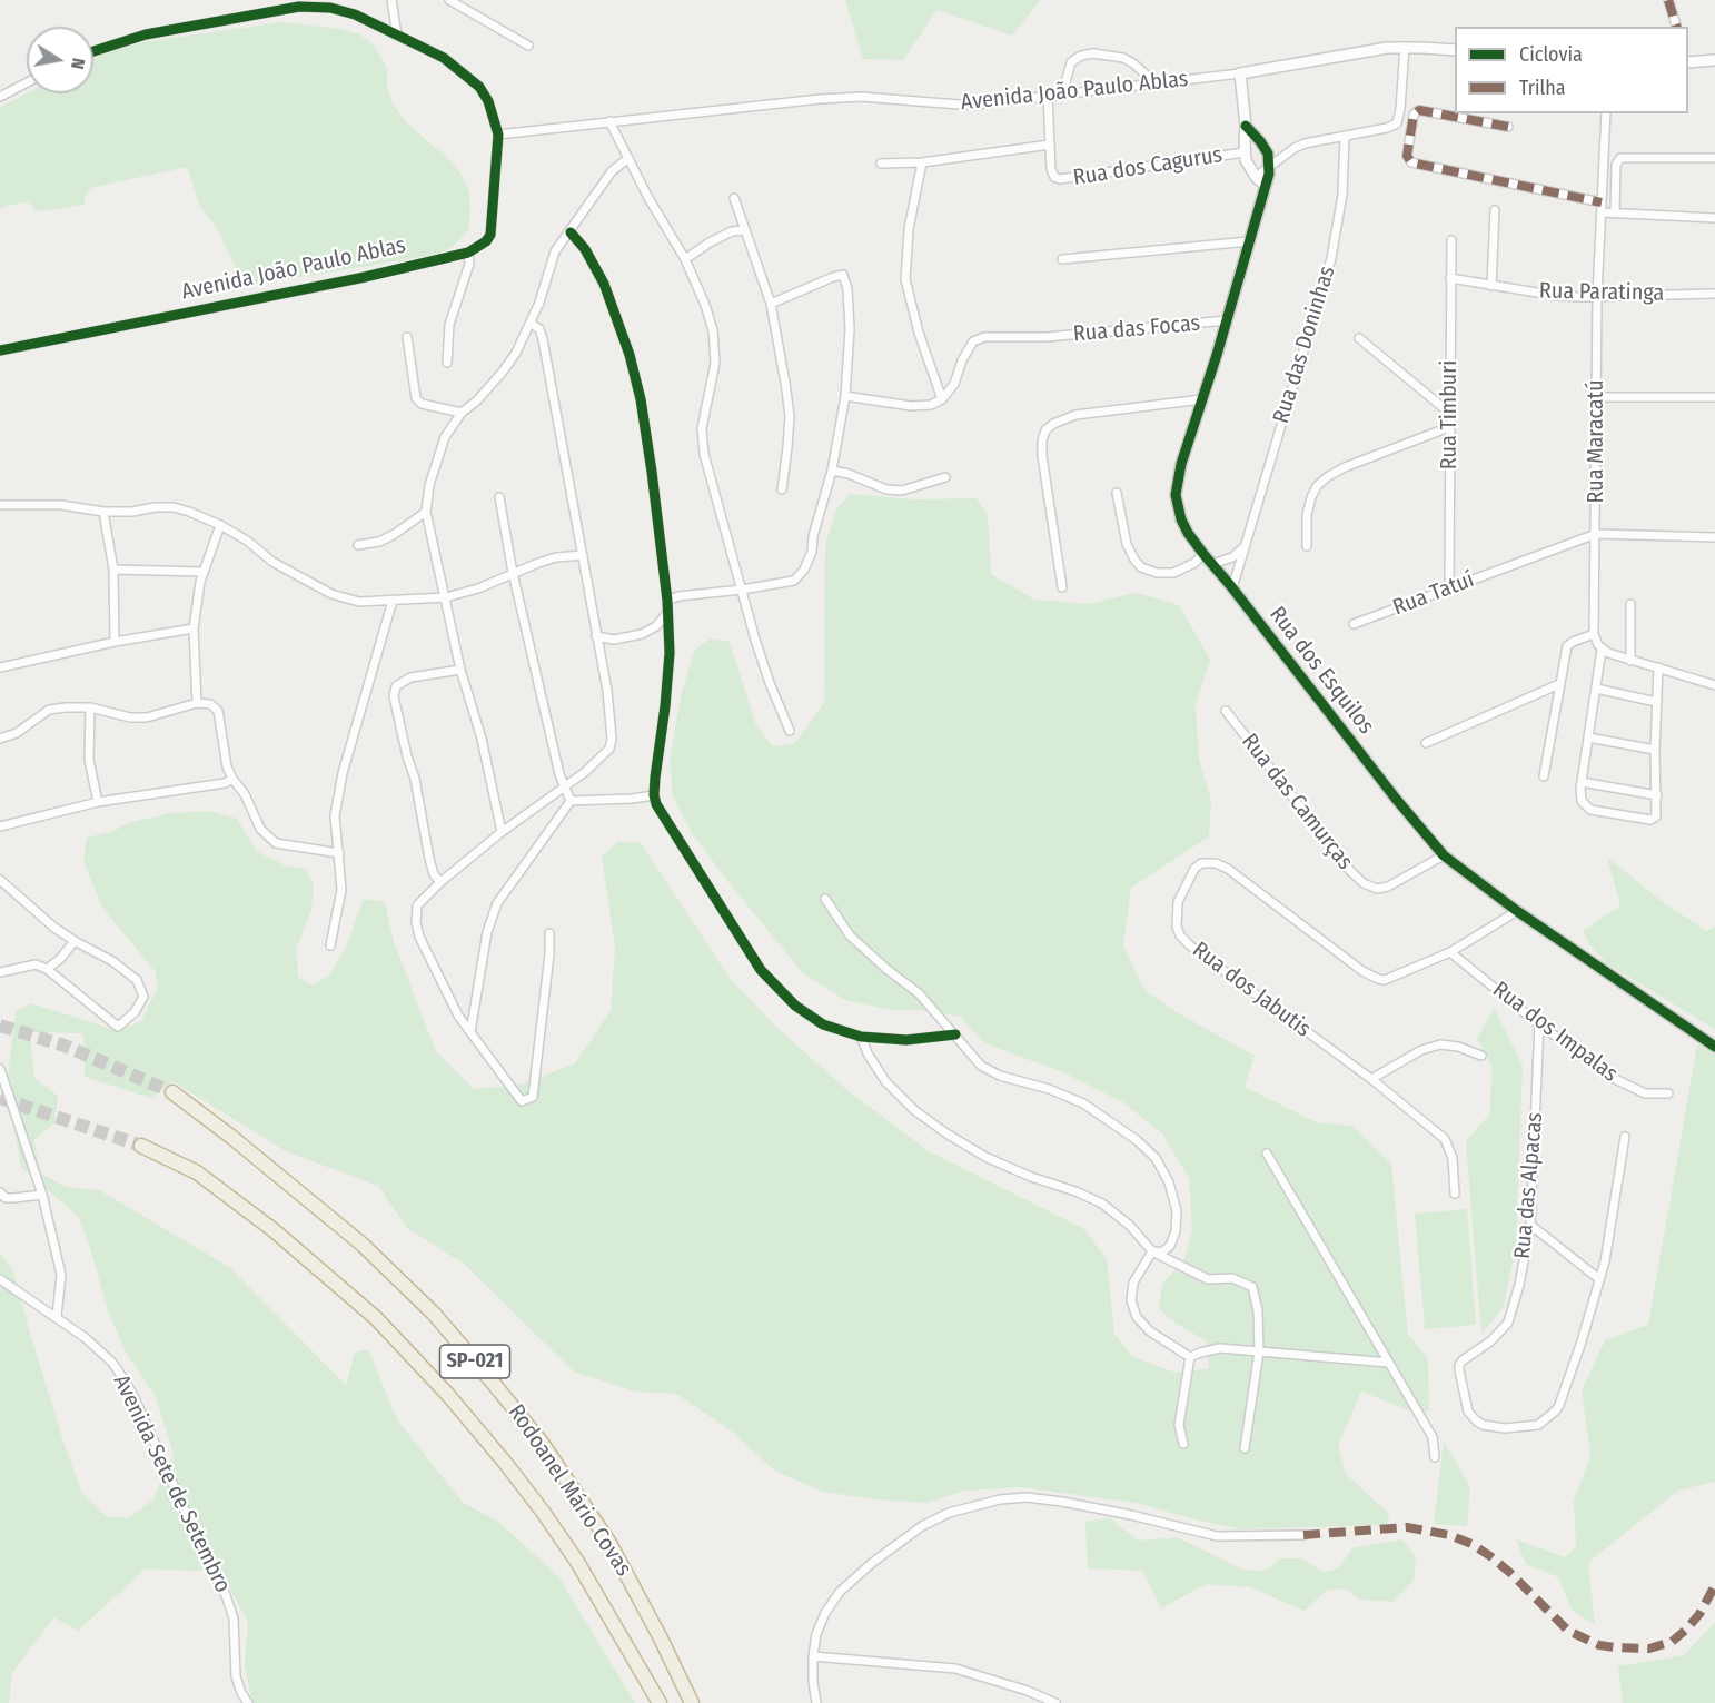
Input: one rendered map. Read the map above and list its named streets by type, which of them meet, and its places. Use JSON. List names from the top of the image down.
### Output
{
  "streets": {
    "highway": ["SP-021", "Rodoanel Mário Covas"],
    "street": [
      "Avenida João Paulo Ablas",
      "Rua dos Cagurus",
      "Rua Paratinga",
      "Rua das Focas",
      "Rua das Doninhas",
      "Rua Timburi",
      "Rua Maracatú",
      "Rua Tatuí",
      "Rua dos Esquilos",
      "Rua das Camurças",
      "Rua dos Jabutis",
      "Rua dos Impalas",
      "Rua das Alpacas",
      "Avenida Sete de Setembro"
    ]
  },
  "crossings": [
    ["Avenida João Paulo Ablas", "Rua dos Cagurus"],
    ["Rua Paratinga", "Rua Timburi"],
    ["Rua Paratinga", "Rua Maracatú"],
    ["Rua das Focas", "Rua dos Esquilos"],
    ["Rua das Doninhas", "Rua dos Esquilos"],
    ["Rua Timburi", "Rua Tatuí"],
    ["Rua Maracatú", "Rua Tatuí"],
    ["Rua dos Esquilos", "Rua das Camurças"],
    ["Rua dos Esquilos", "Rua dos Jabutis"],
    ["Rua dos Jabutis", "Rua dos Impalas"],
    ["Rua dos Impalas", "Rua das Alpacas"]
  ],
  "legend": ["Ciclovia", "Trilha"],
  "north": "right"
}
